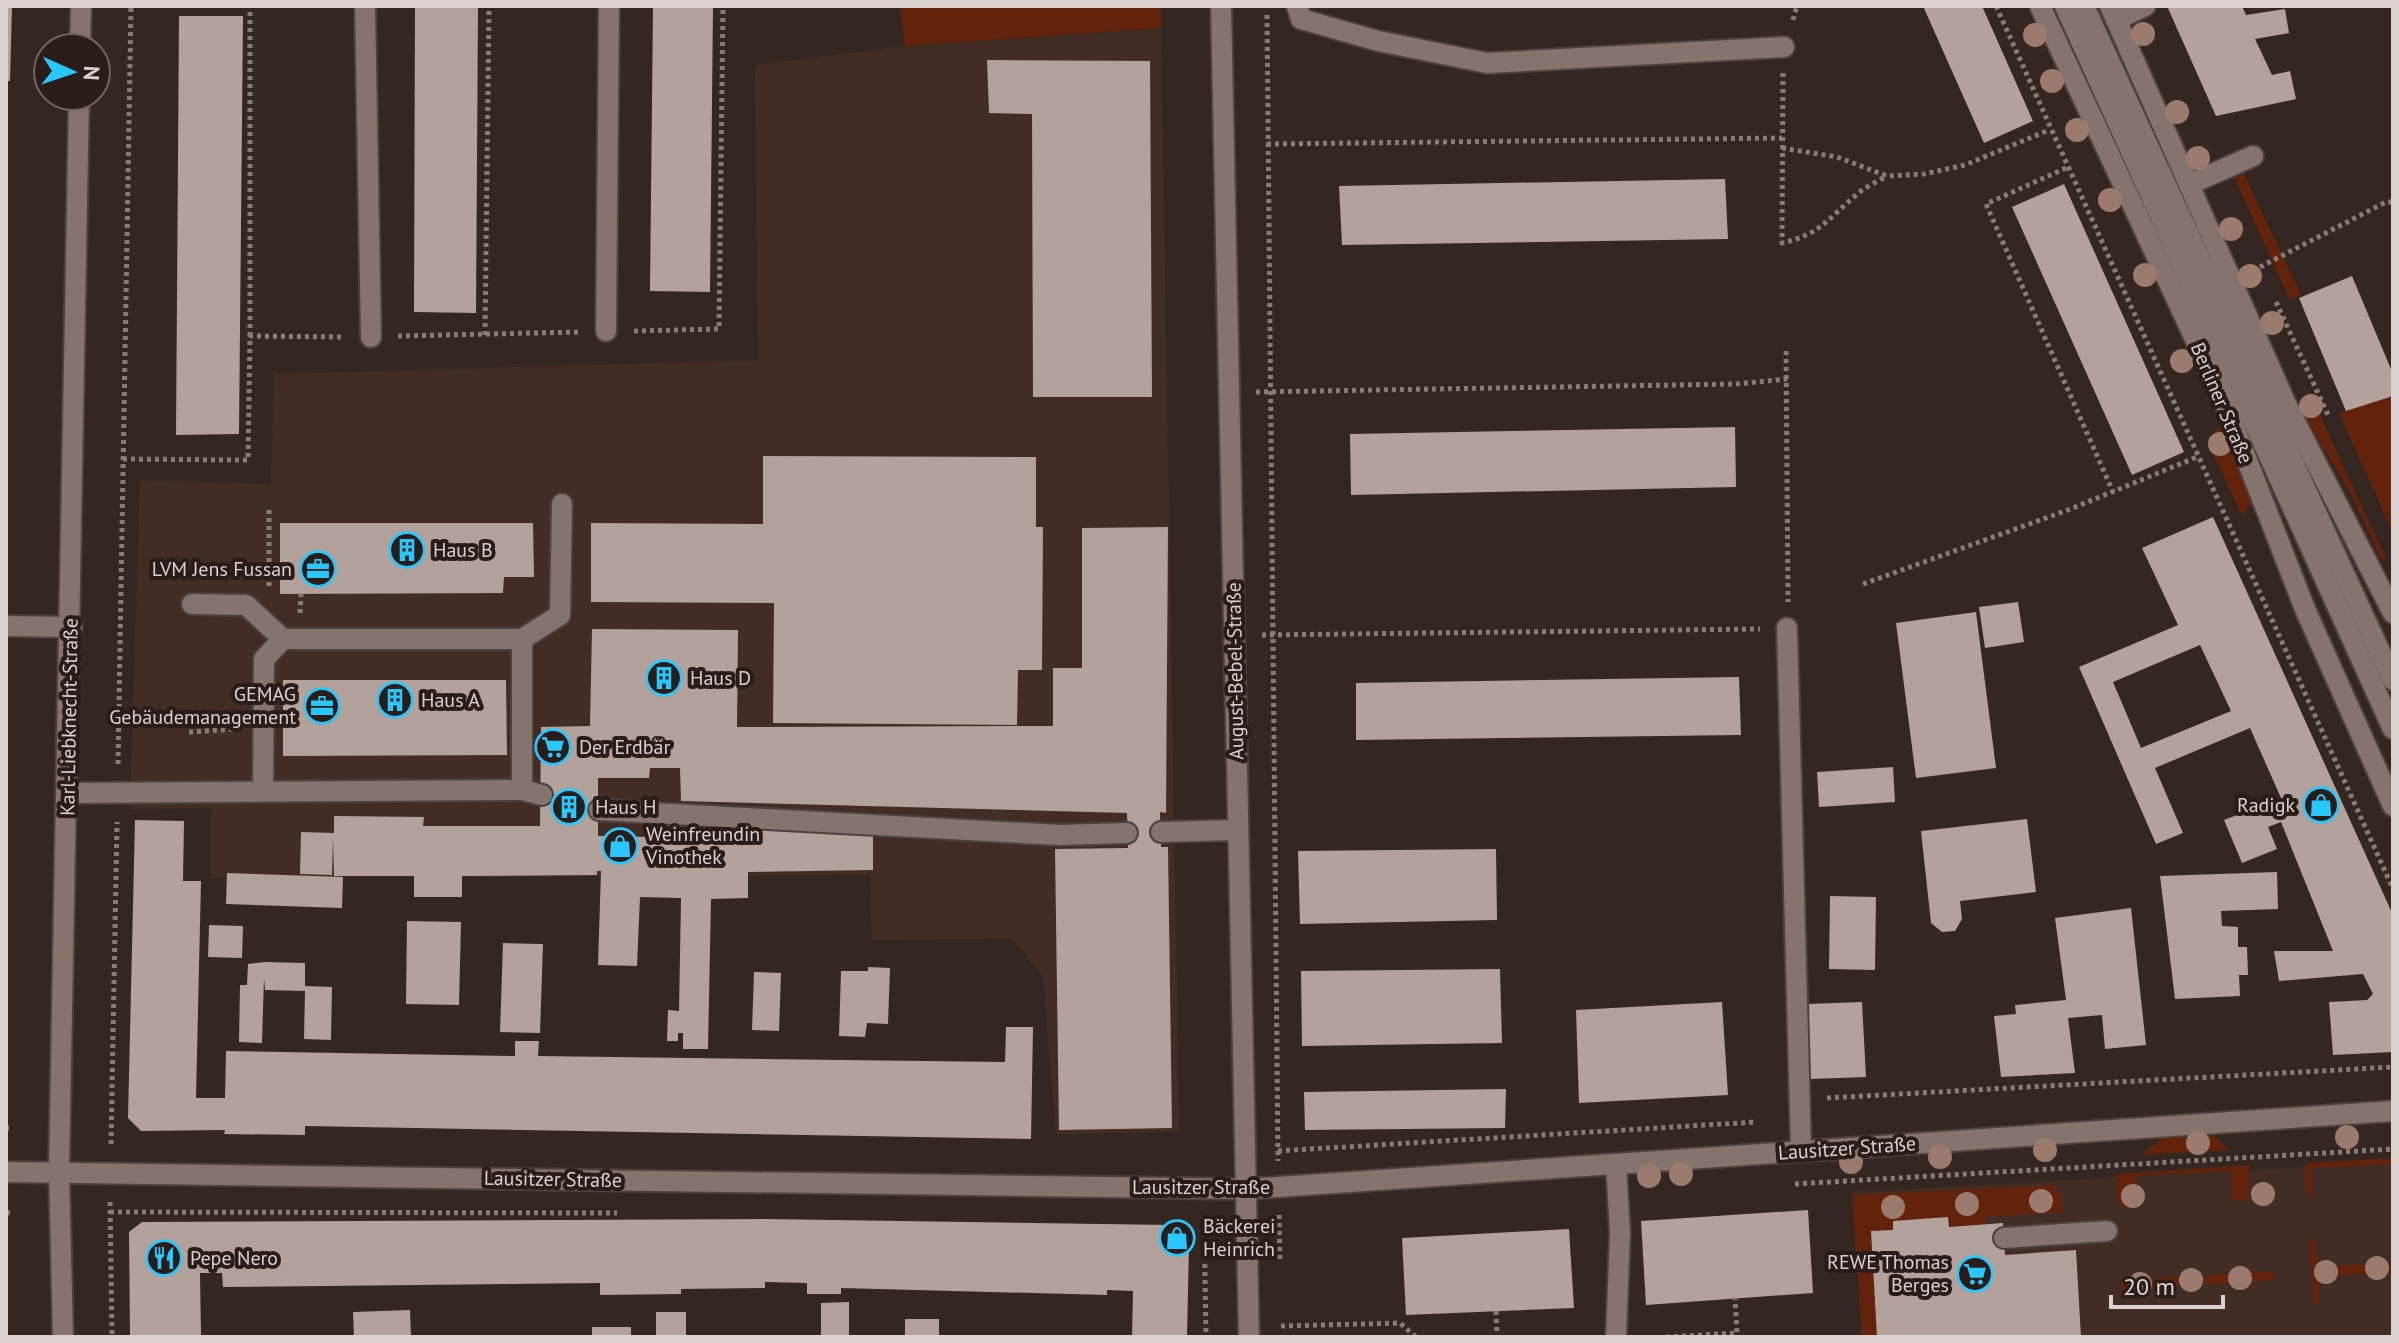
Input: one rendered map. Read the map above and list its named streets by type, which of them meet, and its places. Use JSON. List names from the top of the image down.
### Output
{
  "streets": {
    "street": [
      "Berliner Straße",
      "August-Bebel-Straße",
      "Karl-Liebknecht-Straße",
      "Lausitzer Straße"
    ]
  },
  "crossings": [
    ["August-Bebel-Straße", "Lausitzer Straße"],
    ["Karl-Liebknecht-Straße", "Lausitzer Straße"]
  ],
  "places": {
    "building": [
      "Haus B",
      "Haus D",
      "Haus A",
      "Haus H"
    ],
    "office": ["LVM Jens Fussan", "GEMAG Gebäudemanagement"],
    "supermarket": ["Der Erdbär", "REWE Thomas Berges"],
    "shop": ["Radigk", "Weinfreundin Vinothek", "Bäckerei Heinrich"],
    "restaurant": ["Pepe Nero"]
  },
  "scale_bar": "20 m",
  "north": "right"
}
